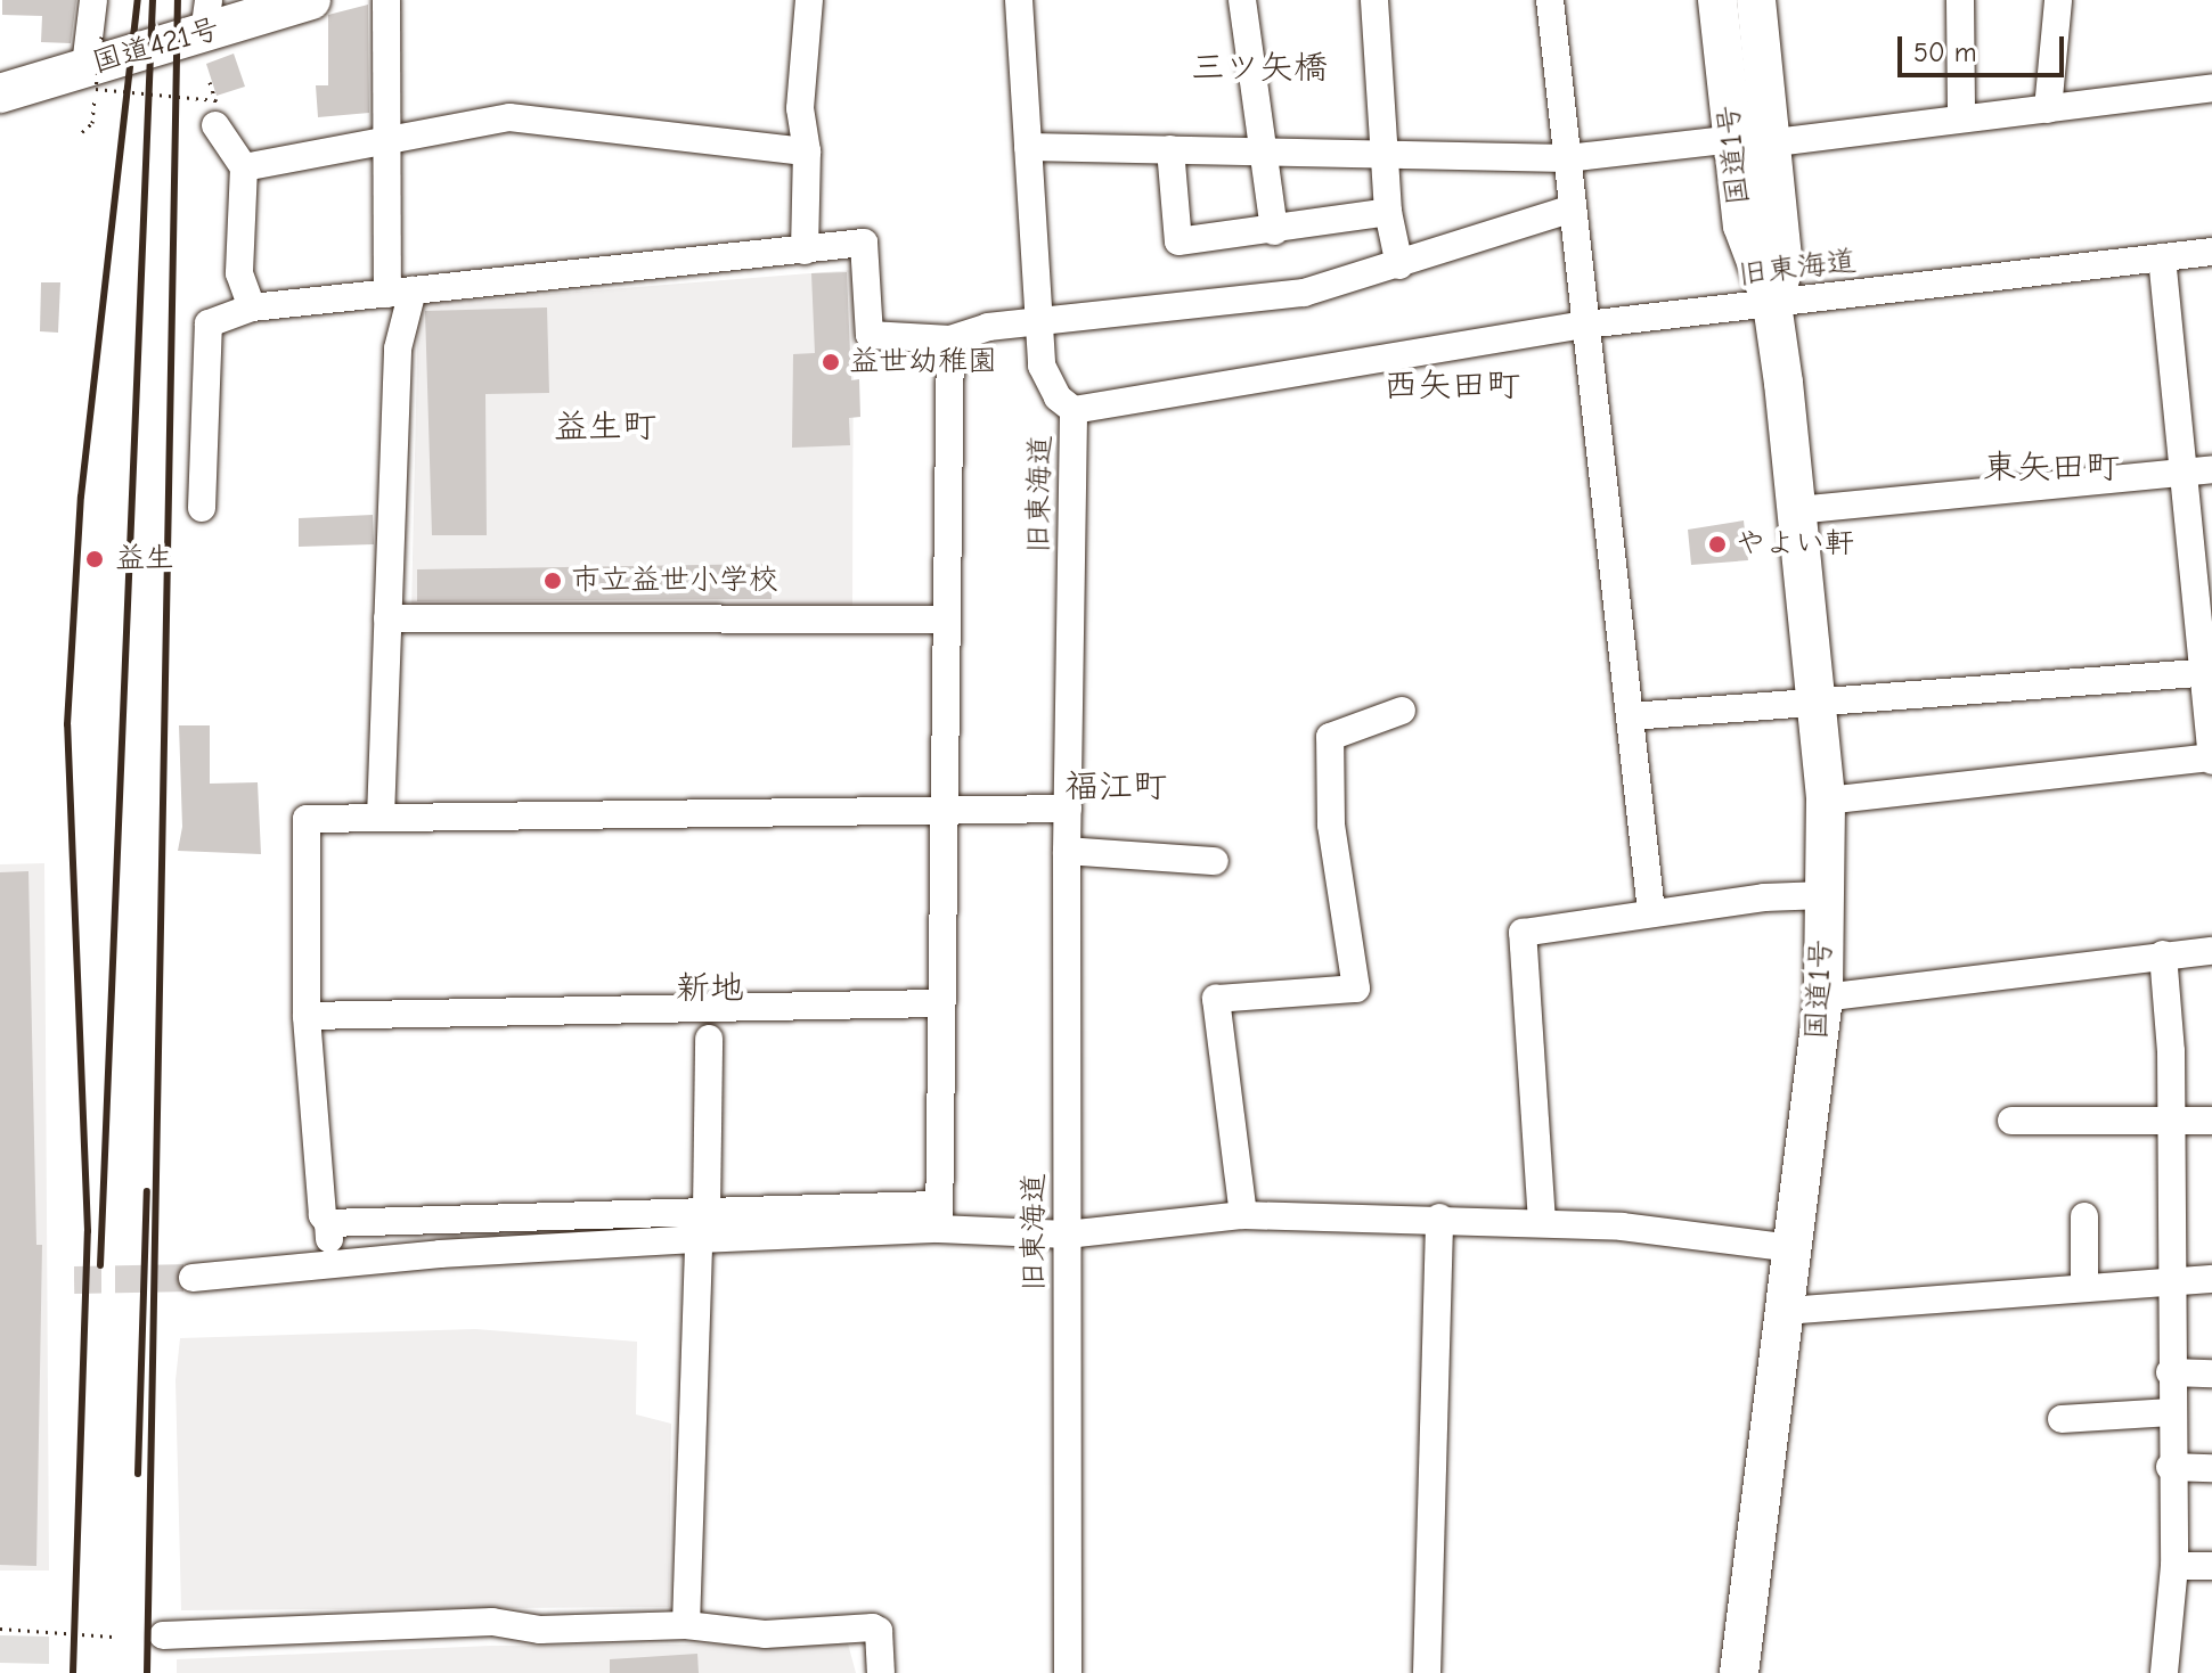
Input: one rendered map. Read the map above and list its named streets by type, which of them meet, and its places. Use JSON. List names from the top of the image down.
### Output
{
  "streets": {
    "highway": ["国道421号", "国道1号"],
    "street": ["旧東海道"]
  },
  "crossings": [
    ["国道1号", "旧東海道"]
  ],
  "districts": [
    "三ツ矢橋",
    "西矢田町",
    "益生町",
    "東矢田町",
    "福江町",
    "新地"
  ],
  "places": [
    "益世幼稚園",
    "やよい軒",
    "益生",
    "市立益世小学校"
  ],
  "scale_bar": "50 m"
}
